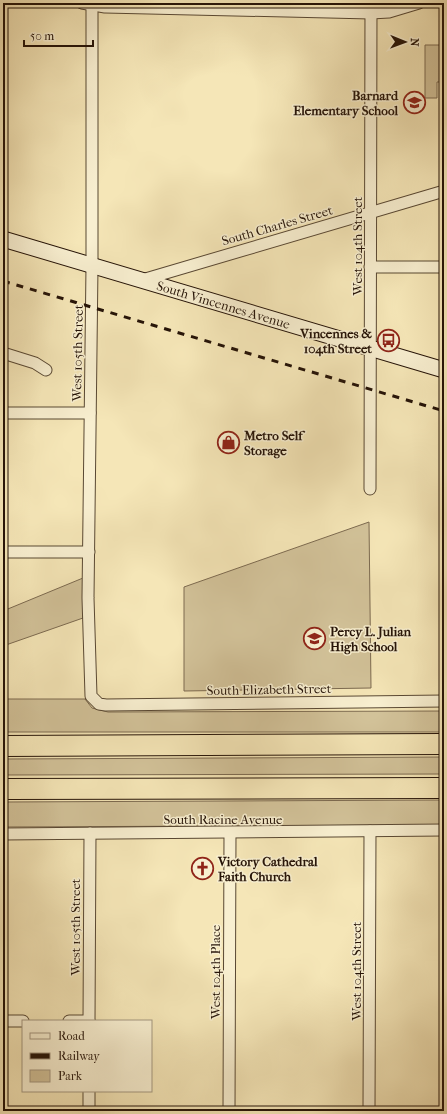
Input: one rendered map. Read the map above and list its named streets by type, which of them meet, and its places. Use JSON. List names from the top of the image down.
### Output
{
  "streets": {
    "main road": ["South Vincennes Avenue"],
    "street": [
      "South Charles Street",
      "West 104th Street",
      "West 105th Street",
      "South Elizabeth Street",
      "South Racine Avenue",
      "West 104th Place"
    ]
  },
  "crossings": [
    ["South Charles Street", "West 104th Street"],
    ["South Charles Street", "South Vincennes Avenue"],
    ["West 104th Street", "South Vincennes Avenue"],
    ["West 104th Street", "South Racine Avenue"],
    ["South Vincennes Avenue", "West 105th Street"],
    ["West 105th Street", "South Elizabeth Street"],
    ["West 105th Street", "South Racine Avenue"],
    ["South Racine Avenue", "West 104th Place"]
  ],
  "places": {
    "school or university": ["Barnard Elementary School", "Percy L. Julian High School"],
    "bus stop": ["Vincennes & 104th Street"],
    "shop": ["Metro Self Storage"],
    "church": ["Victory Cathedral Faith Church"]
  },
  "legend": ["Road", "Railway", "Park"],
  "scale_bar": "50 m",
  "north": "right"
}
